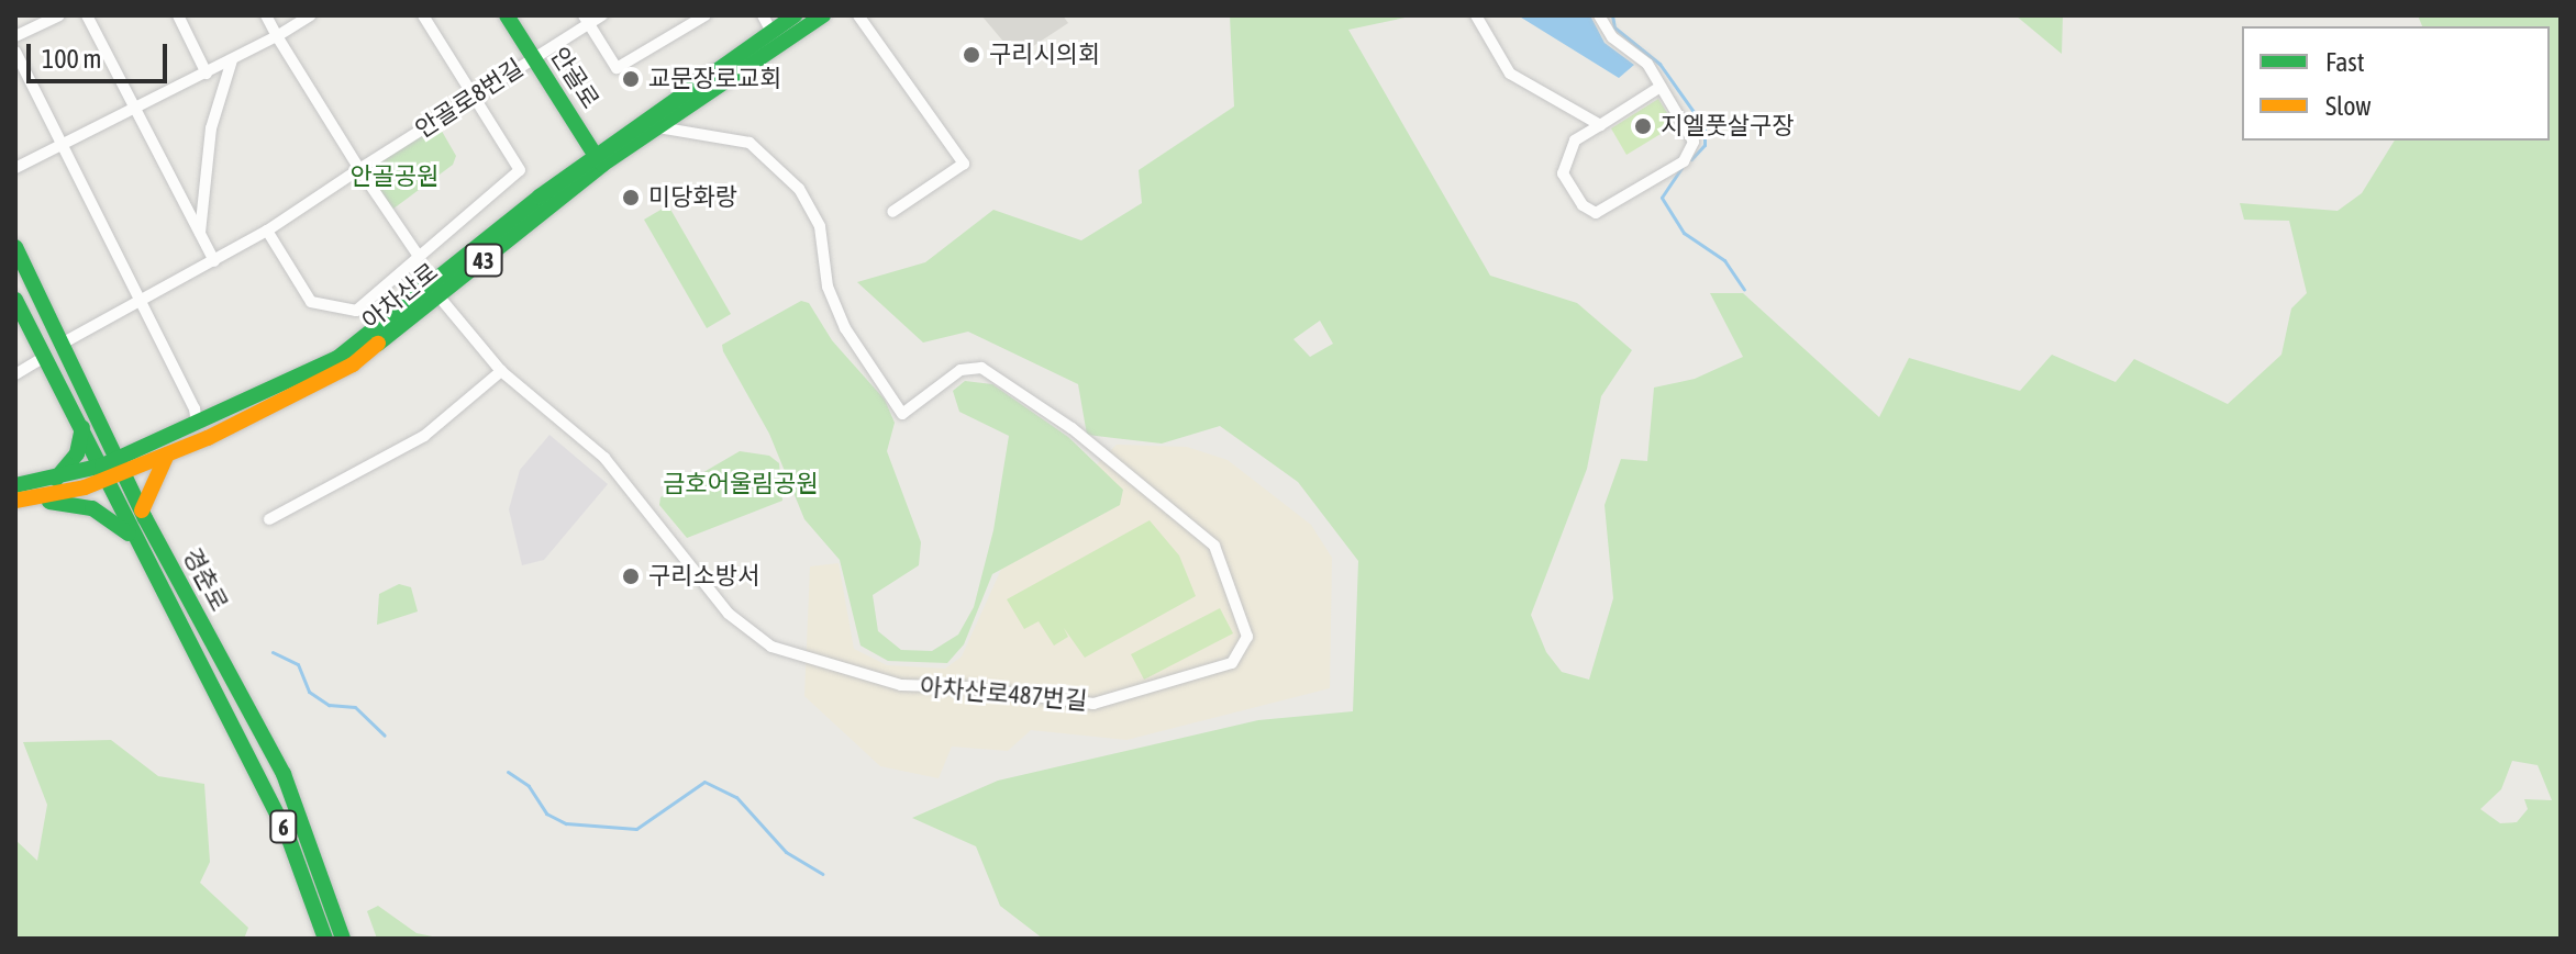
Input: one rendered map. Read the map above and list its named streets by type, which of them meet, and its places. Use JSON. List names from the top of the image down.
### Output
{
  "streets": {
    "main road": [
      "안골로",
      "43",
      "아차산로",
      "경춘로",
      "6"
    ],
    "street": ["안골로8번길", "아차산로487번길"]
  },
  "crossings": [
    ["안골로", "안골로8번길"],
    ["안골로", "아차산로"],
    ["안골로8번길", "경춘로"],
    ["43", "아차산로"],
    ["43", "경춘로"],
    ["아차산로", "경춘로"],
    ["아차산로", "아차산로487번길"]
  ],
  "parks": ["안골공원", "금호어울림공원"],
  "places": [
    "구리시의회",
    "교문장로교회",
    "지엘풋살구장",
    "미당화랑",
    "구리소방서"
  ],
  "legend": ["Fast", "Slow"],
  "scale_bar": "100 m"
}
